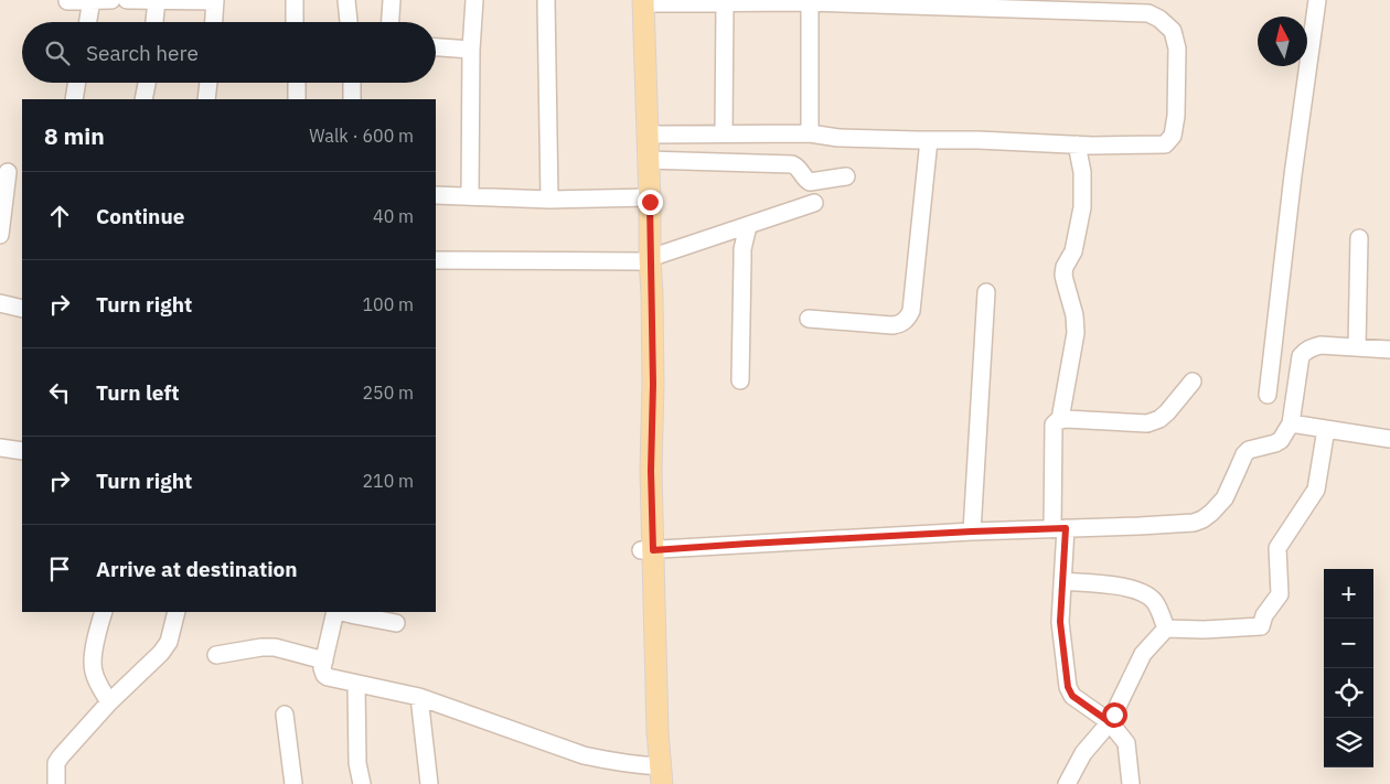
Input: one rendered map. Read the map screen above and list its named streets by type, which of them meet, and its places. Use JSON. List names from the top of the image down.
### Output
{
  "north": "top",
  "page": {
    "search": "Search here",
    "heading": ["8 min", "Walk · 600 m"],
    "list": [
      ["Continue", "40 m"],
      ["Turn right", "100 m"],
      ["Turn left", "250 m"],
      ["Turn right", "210 m"],
      "Arrive at destination"
    ],
    "map_buttons": ["+", "−"]
  }
}
